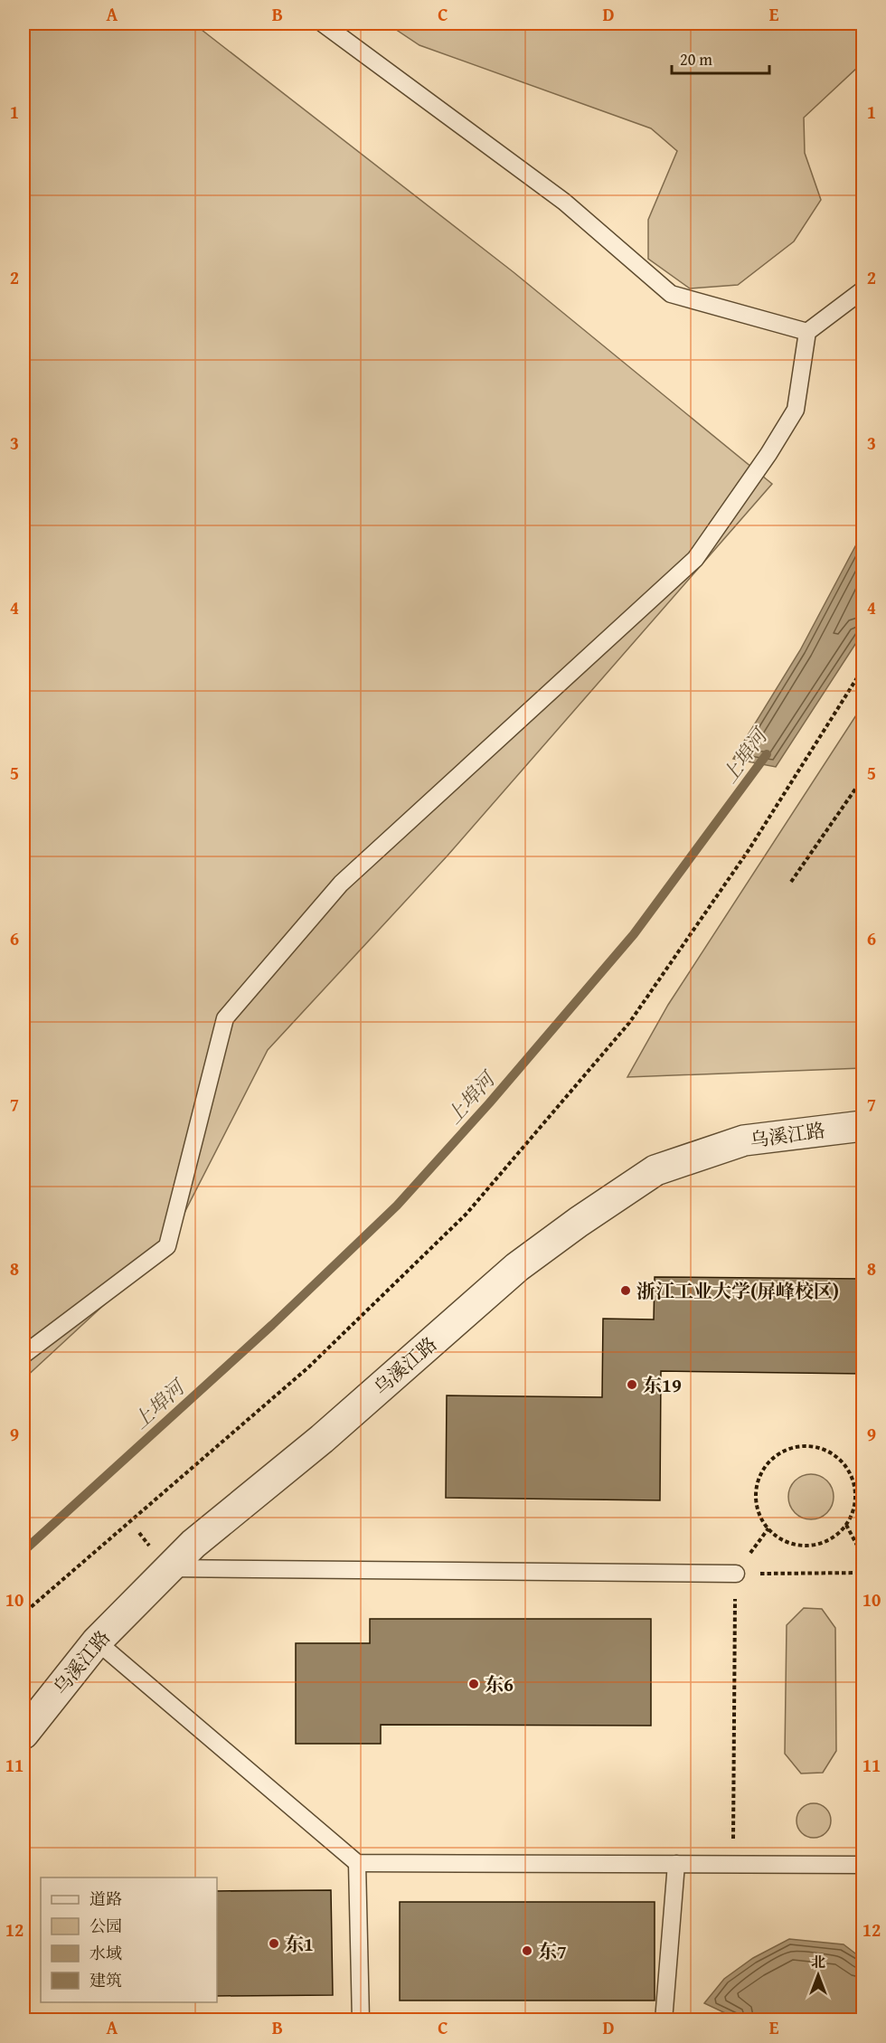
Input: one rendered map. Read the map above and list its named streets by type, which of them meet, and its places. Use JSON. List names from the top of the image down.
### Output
{
  "streets": {
    "street": ["乌溪江路"]
  },
  "water": ["上埠河"],
  "places": [
    "浙江工业大学(屏峰校区)",
    "东19",
    "东6",
    "东1",
    "东7"
  ],
  "legend": [
    "道路",
    "公园",
    "水域",
    "建筑"
  ],
  "scale_bar": "20 m",
  "north": "top",
  "grid": {
    "columns": [
      "A",
      "B",
      "C",
      "D",
      "E"
    ],
    "rows": [
      "1",
      "2",
      "3",
      "4",
      "5",
      "6",
      "7",
      "8",
      "9",
      "10",
      "11",
      "12"
    ]
  }
}
